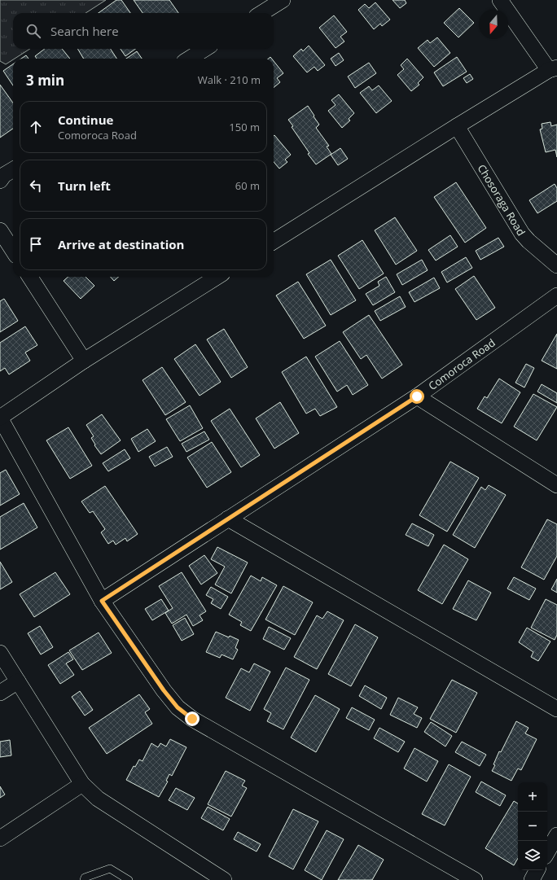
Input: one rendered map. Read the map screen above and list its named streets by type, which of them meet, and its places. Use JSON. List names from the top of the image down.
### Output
{
  "streets": {
    "street": ["Chosoraga Road", "Comoroca Road"]
  },
  "north": "bottom",
  "page": {
    "search": "Search here",
    "heading": ["3 min", "Walk · 210 m"],
    "list": [
      ["Continue", "Comoroca Road", "150 m"],
      ["Turn left", "60 m"],
      "Arrive at destination"
    ],
    "map_buttons": ["+", "−"]
  }
}
